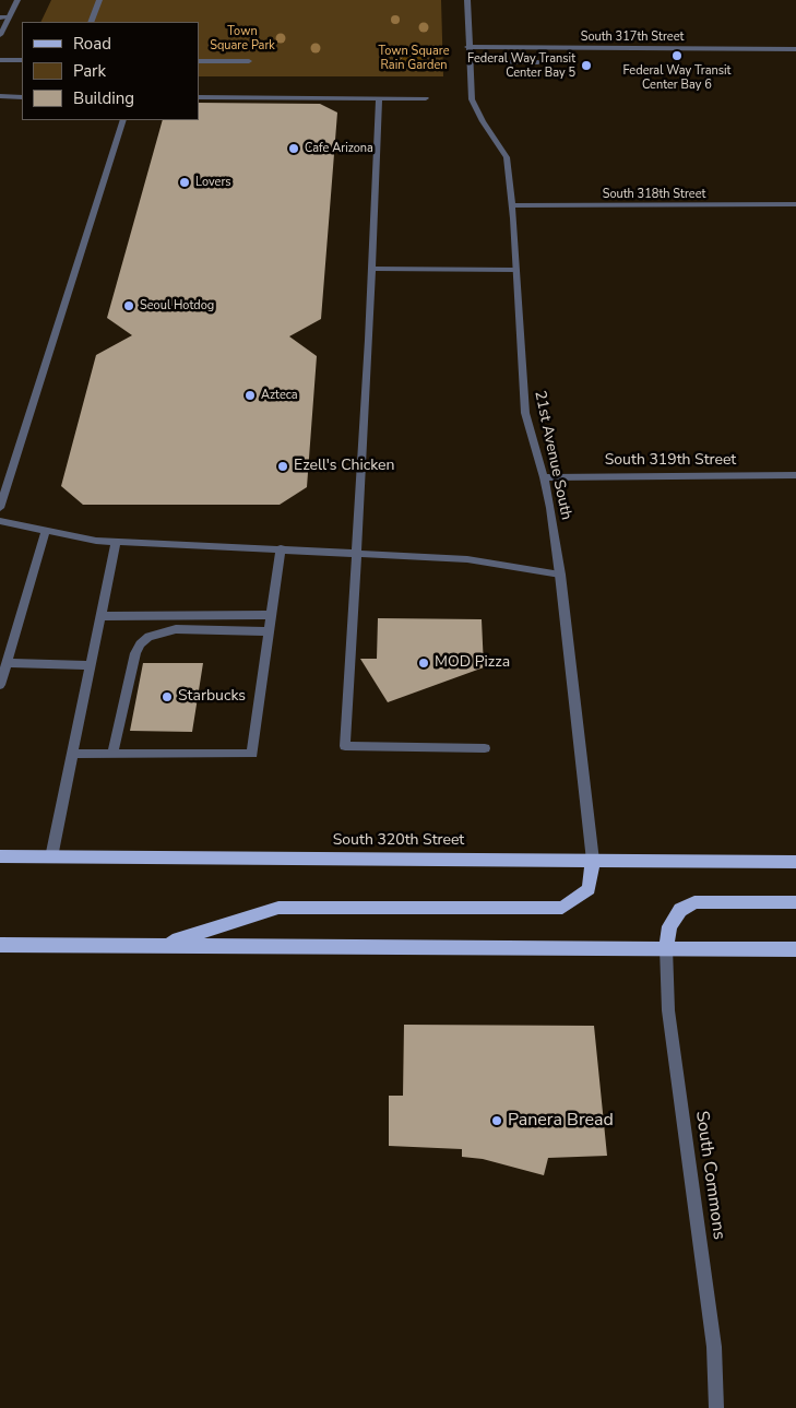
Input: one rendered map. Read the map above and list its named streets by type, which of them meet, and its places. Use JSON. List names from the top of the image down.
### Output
{
  "streets": {
    "main road": ["South 320th Street"],
    "street": [
      "South 317th Street",
      "South 318th Street",
      "21st Avenue South",
      "South 319th Street",
      "South Commons"
    ]
  },
  "crossings": [
    ["South 317th Street", "21st Avenue South"],
    ["South 318th Street", "21st Avenue South"],
    ["21st Avenue South", "South 319th Street"],
    ["21st Avenue South", "South 320th Street"]
  ],
  "parks": ["Town Square Park", "Town Square Rain Garden"],
  "places": [
    "Federal Way Transit Center Bay 6",
    "Federal Way Transit Center Bay 5",
    "Cafe Arizona",
    "Lovers",
    "Seoul Hotdog",
    "Azteca",
    "Ezell's Chicken",
    "MOD Pizza",
    "Starbucks",
    "Panera Bread"
  ],
  "legend": ["Road", "Park", "Building"]
}
